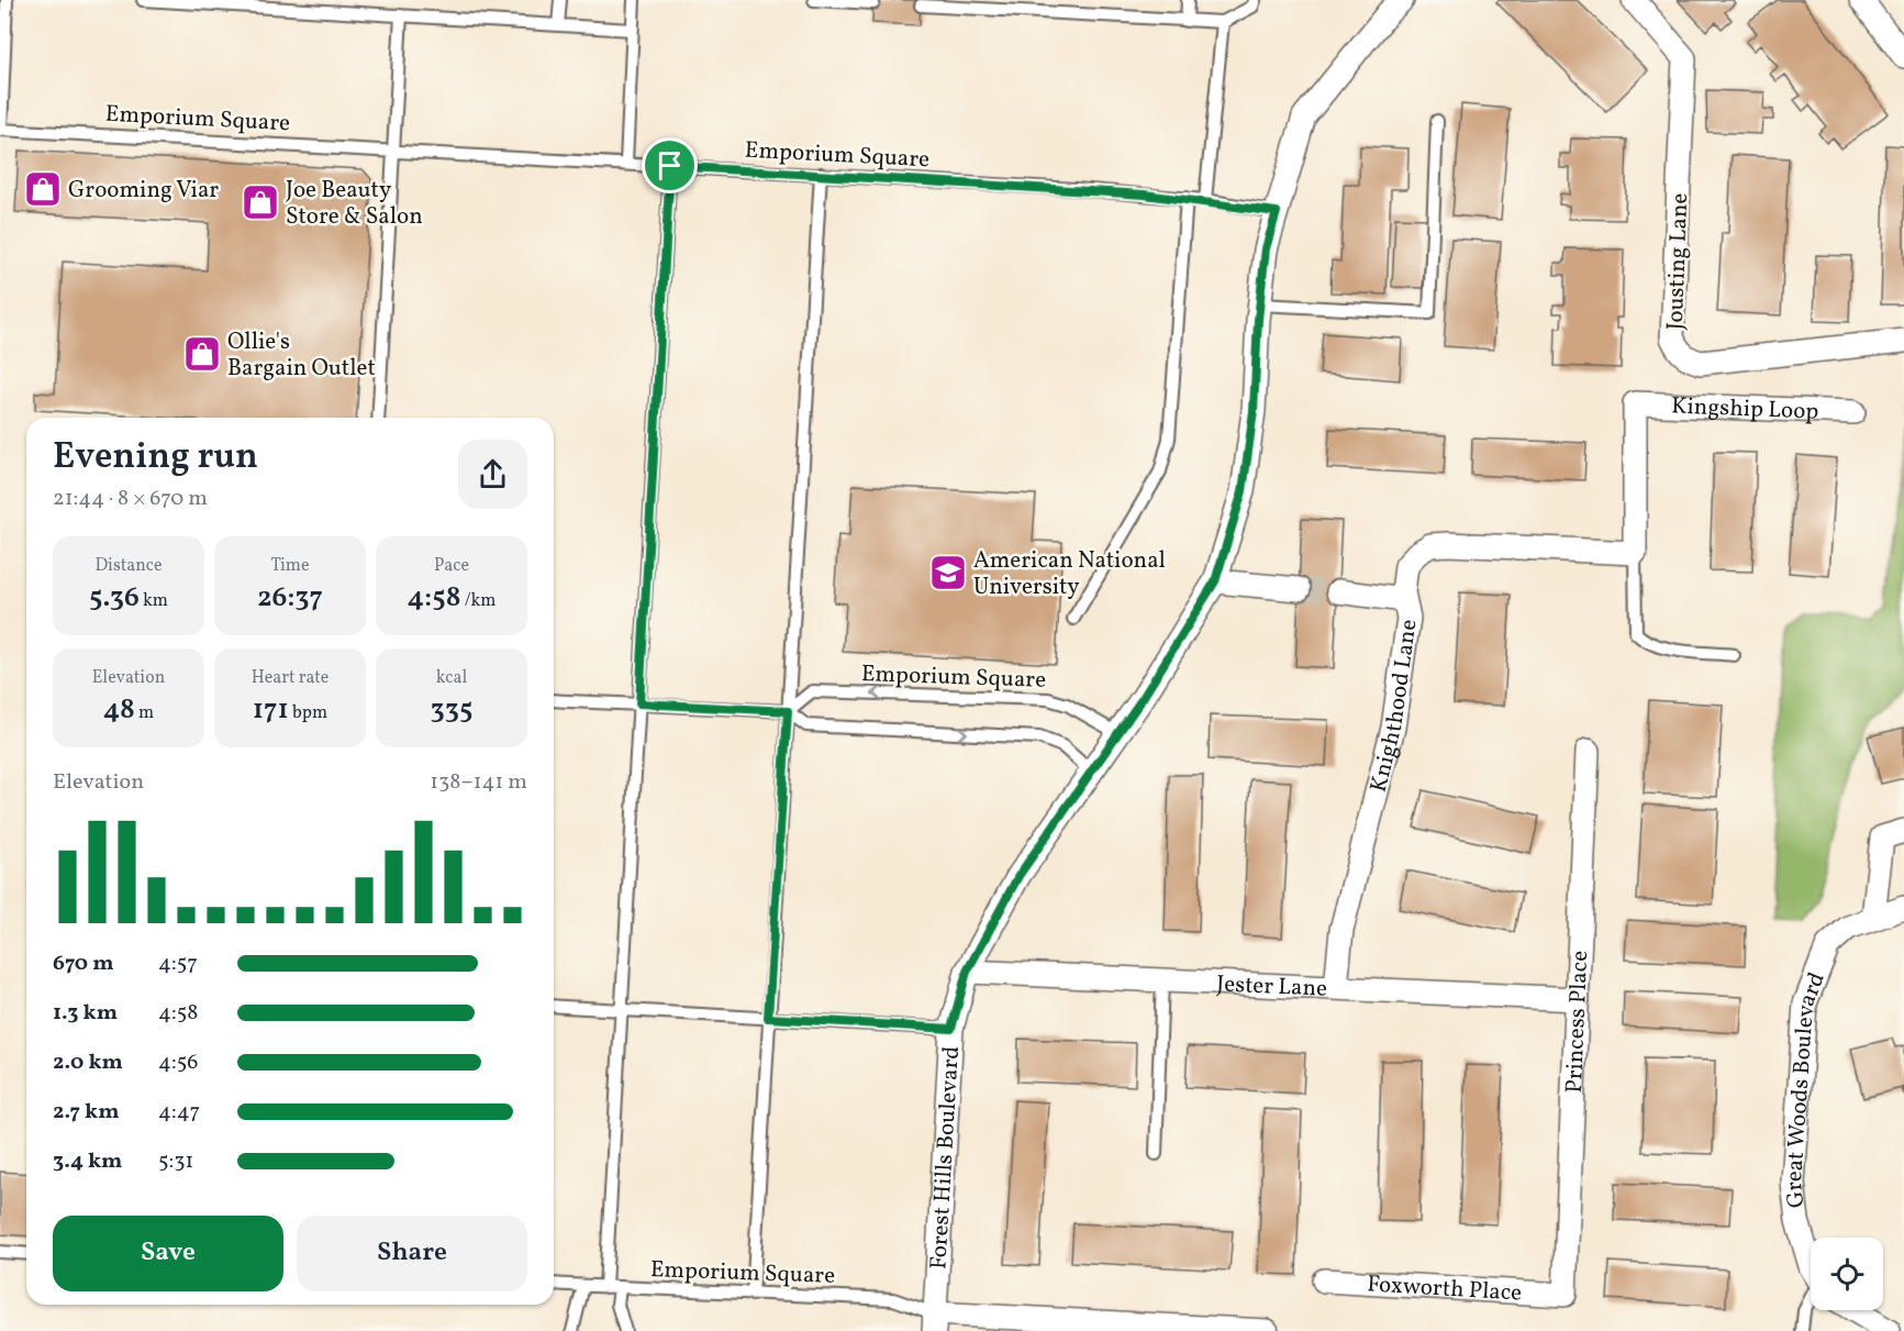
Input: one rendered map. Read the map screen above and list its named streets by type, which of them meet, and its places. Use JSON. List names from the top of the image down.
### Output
{
  "streets": {
    "street": [
      "Jousting Lane",
      "Kingship Loop",
      "Knighthood Lane",
      "Jester Lane",
      "Princess Place",
      "Great Woods Boulevard",
      "Forest Hills Boulevard",
      "Foxworth Place"
    ],
    "lane": ["Emporium Square"]
  },
  "crossings": [
    ["Emporium Square", "Forest Hills Boulevard"],
    ["Kingship Loop", "Knighthood Lane"],
    ["Knighthood Lane", "Jester Lane"],
    ["Jester Lane", "Princess Place"],
    ["Jester Lane", "Forest Hills Boulevard"],
    ["Princess Place", "Foxworth Place"]
  ],
  "places": {
    "shop": ["Grooming Viar", "Joe Beauty Store & Salon", "Ollie's Bargain Outlet"],
    "school or university": ["American National University"]
  },
  "page": {
    "heading": ["Evening run", "21:44 · 8 × 670 m"],
    "stats": [
      ["Distance", "5.36 km"],
      ["Time", "26:37"],
      ["Pace", "4:58 /km"],
      ["Elevation", "48 m"],
      ["Heart rate", "171 bpm"],
      ["kcal", "335"]
    ],
    "chart": ["Elevation", "138–141 m"],
    "list": [
      {
        "name": "670 m",
        "note": "4:57"
      },
      {
        "name": "1.3 km",
        "note": "4:58"
      },
      {
        "name": "2.0 km",
        "note": "4:56"
      },
      {
        "name": "2.7 km",
        "note": "4:47"
      },
      {
        "name": "3.4 km",
        "note": "5:31"
      }
    ],
    "buttons": ["Save", "Share"]
  }
}
